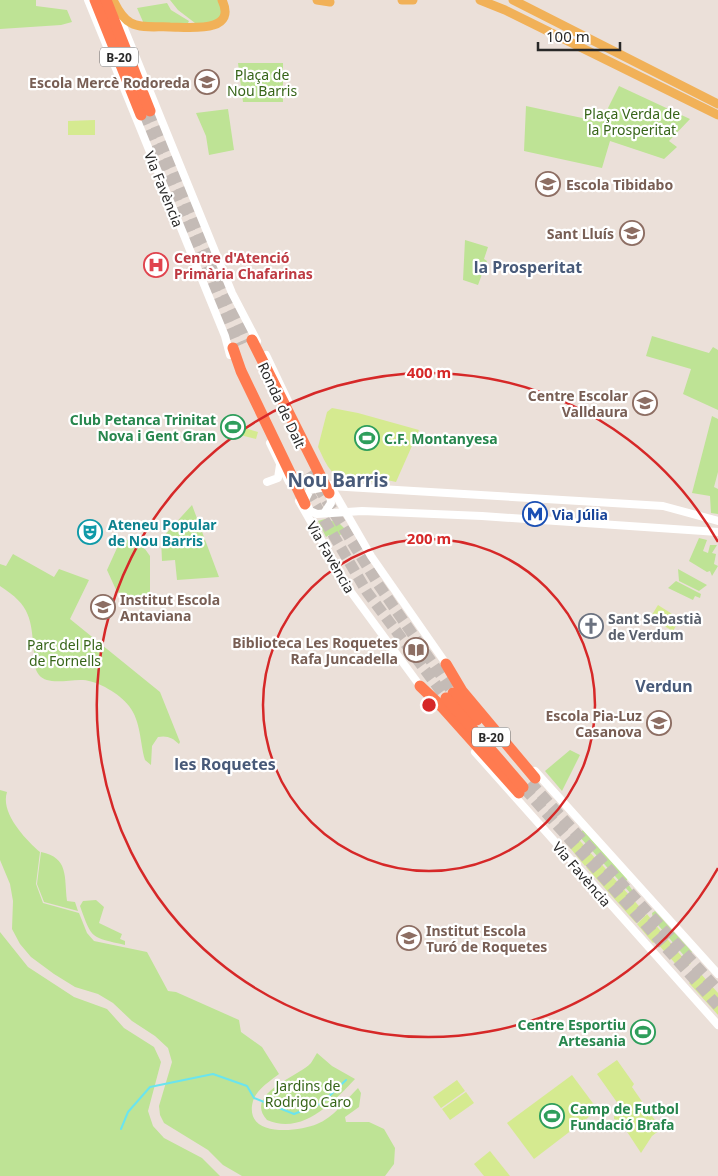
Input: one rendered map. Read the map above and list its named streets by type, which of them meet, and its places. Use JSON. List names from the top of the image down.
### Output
{
  "streets": {
    "highway": ["B-20", "Ronda de Dalt"],
    "street": ["Via Favència"]
  },
  "crossings": [
    ["B-20", "Via Favència"]
  ],
  "districts": [
    "la Prosperitat",
    "Nou Barris",
    "Verdun",
    "les Roquetes"
  ],
  "parks": [
    "Plaça de Nou Barris",
    "Plaça Verda de la Prosperitat",
    "Parc del Pla de Fornells",
    "Jardins de Rodrigo Caro"
  ],
  "places": {
    "school or university": [
      "Escola Mercè Rodoreda",
      "Escola Tibidabo",
      "Sant Lluís",
      "Centre Escolar Valldaura",
      "Institut Escola Antaviana",
      "Escola Pia-Luz Casanova",
      "Institut Escola Turó de Roquetes"
    ],
    "hospital": ["Centre d'Atenció Primària Chafarinas"],
    "sports": [
      "Club Petanca Trinitat Nova i Gent Gran",
      "C.F. Montanyesa",
      "Centre Esportiu Artesania",
      "Camp de Futbol Fundació Brafa"
    ],
    "metro station": ["Via Júlia"],
    "theatre": ["Ateneu Popular de Nou Barris"],
    "church": ["Sant Sebastià de Verdum"],
    "library": ["Biblioteca Les Roquetes Rafa Juncadella"]
  },
  "scale_bar": "100 m",
  "rings": ["400 m", "200 m"]
}
